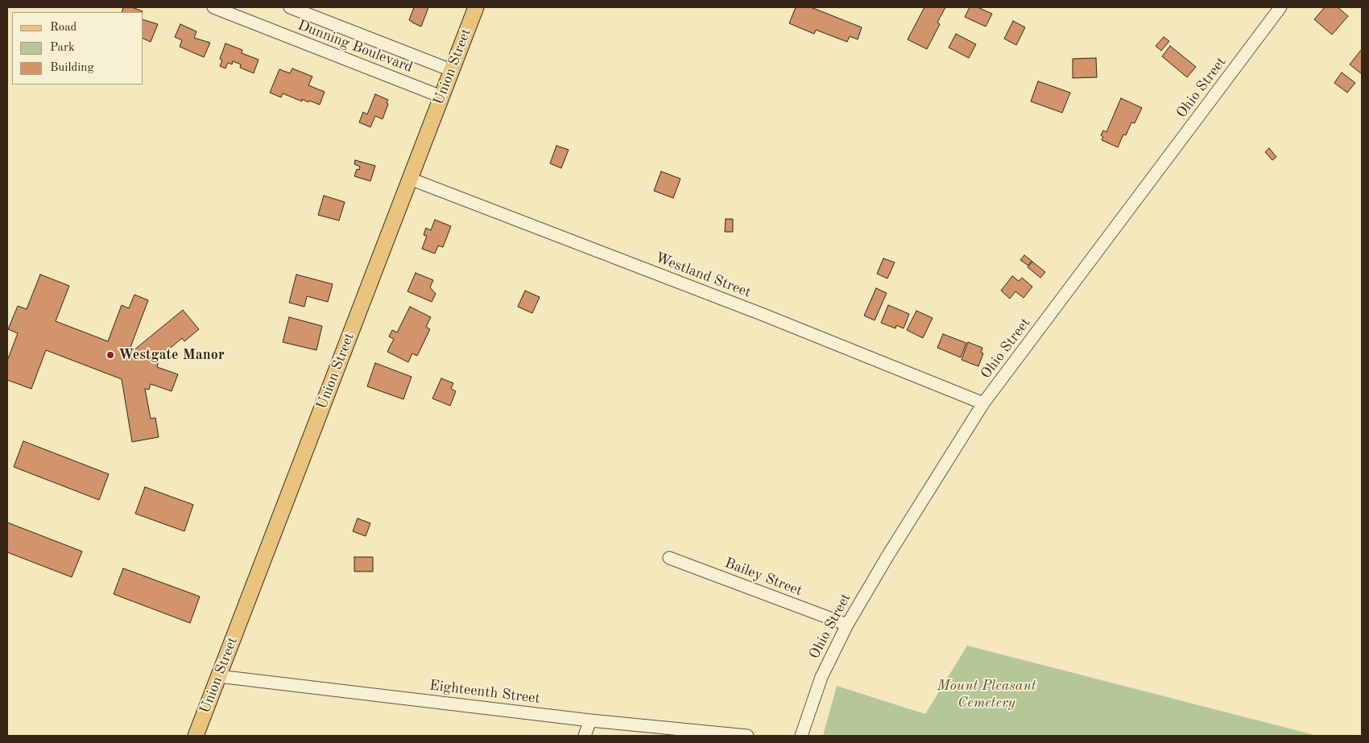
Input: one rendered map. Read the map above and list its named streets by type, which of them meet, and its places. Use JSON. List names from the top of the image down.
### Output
{
  "streets": {
    "main road": ["Union Street"],
    "street": [
      "Dunning Boulevard",
      "Ohio Street",
      "Westland Street",
      "Bailey Street",
      "Eighteenth Street"
    ]
  },
  "crossings": [
    ["Dunning Boulevard", "Union Street"],
    ["Union Street", "Westland Street"],
    ["Union Street", "Eighteenth Street"],
    ["Ohio Street", "Westland Street"],
    ["Ohio Street", "Bailey Street"]
  ],
  "parks": ["Mount Pleasant Cemetery"],
  "places": ["Westgate Manor"],
  "legend": ["Road", "Park", "Building"]
}
